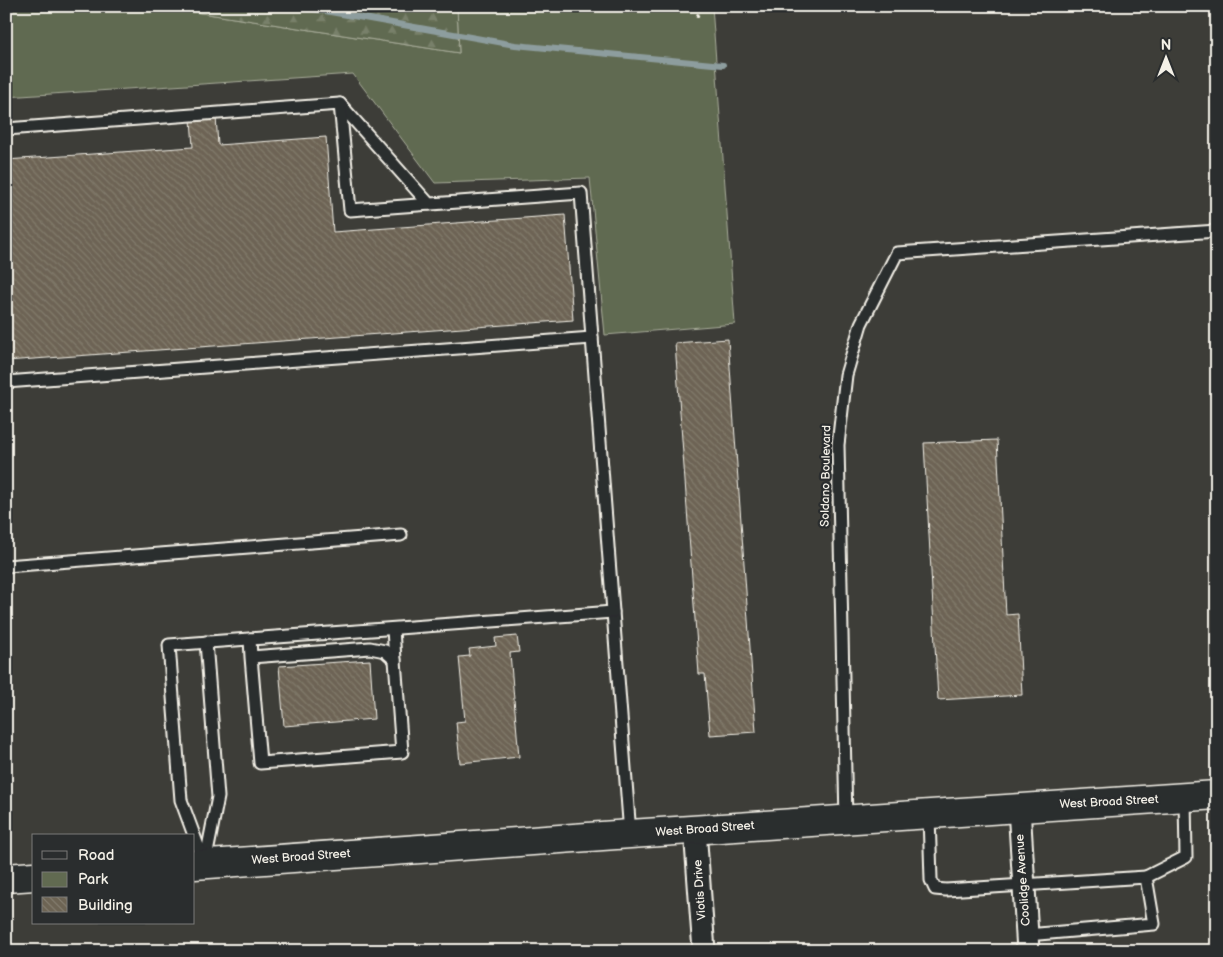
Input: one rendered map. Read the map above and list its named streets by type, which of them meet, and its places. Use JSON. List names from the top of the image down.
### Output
{
  "streets": {
    "main road": ["West Broad Street"],
    "street": ["Coolidge Avenue", "Viotis Drive"],
    "lane": ["Soldano Boulevard"]
  },
  "crossings": [
    ["Soldano Boulevard", "West Broad Street"],
    ["West Broad Street", "Coolidge Avenue"],
    ["West Broad Street", "Viotis Drive"]
  ],
  "legend": ["Road", "Park", "Building"],
  "north": "top"
}
